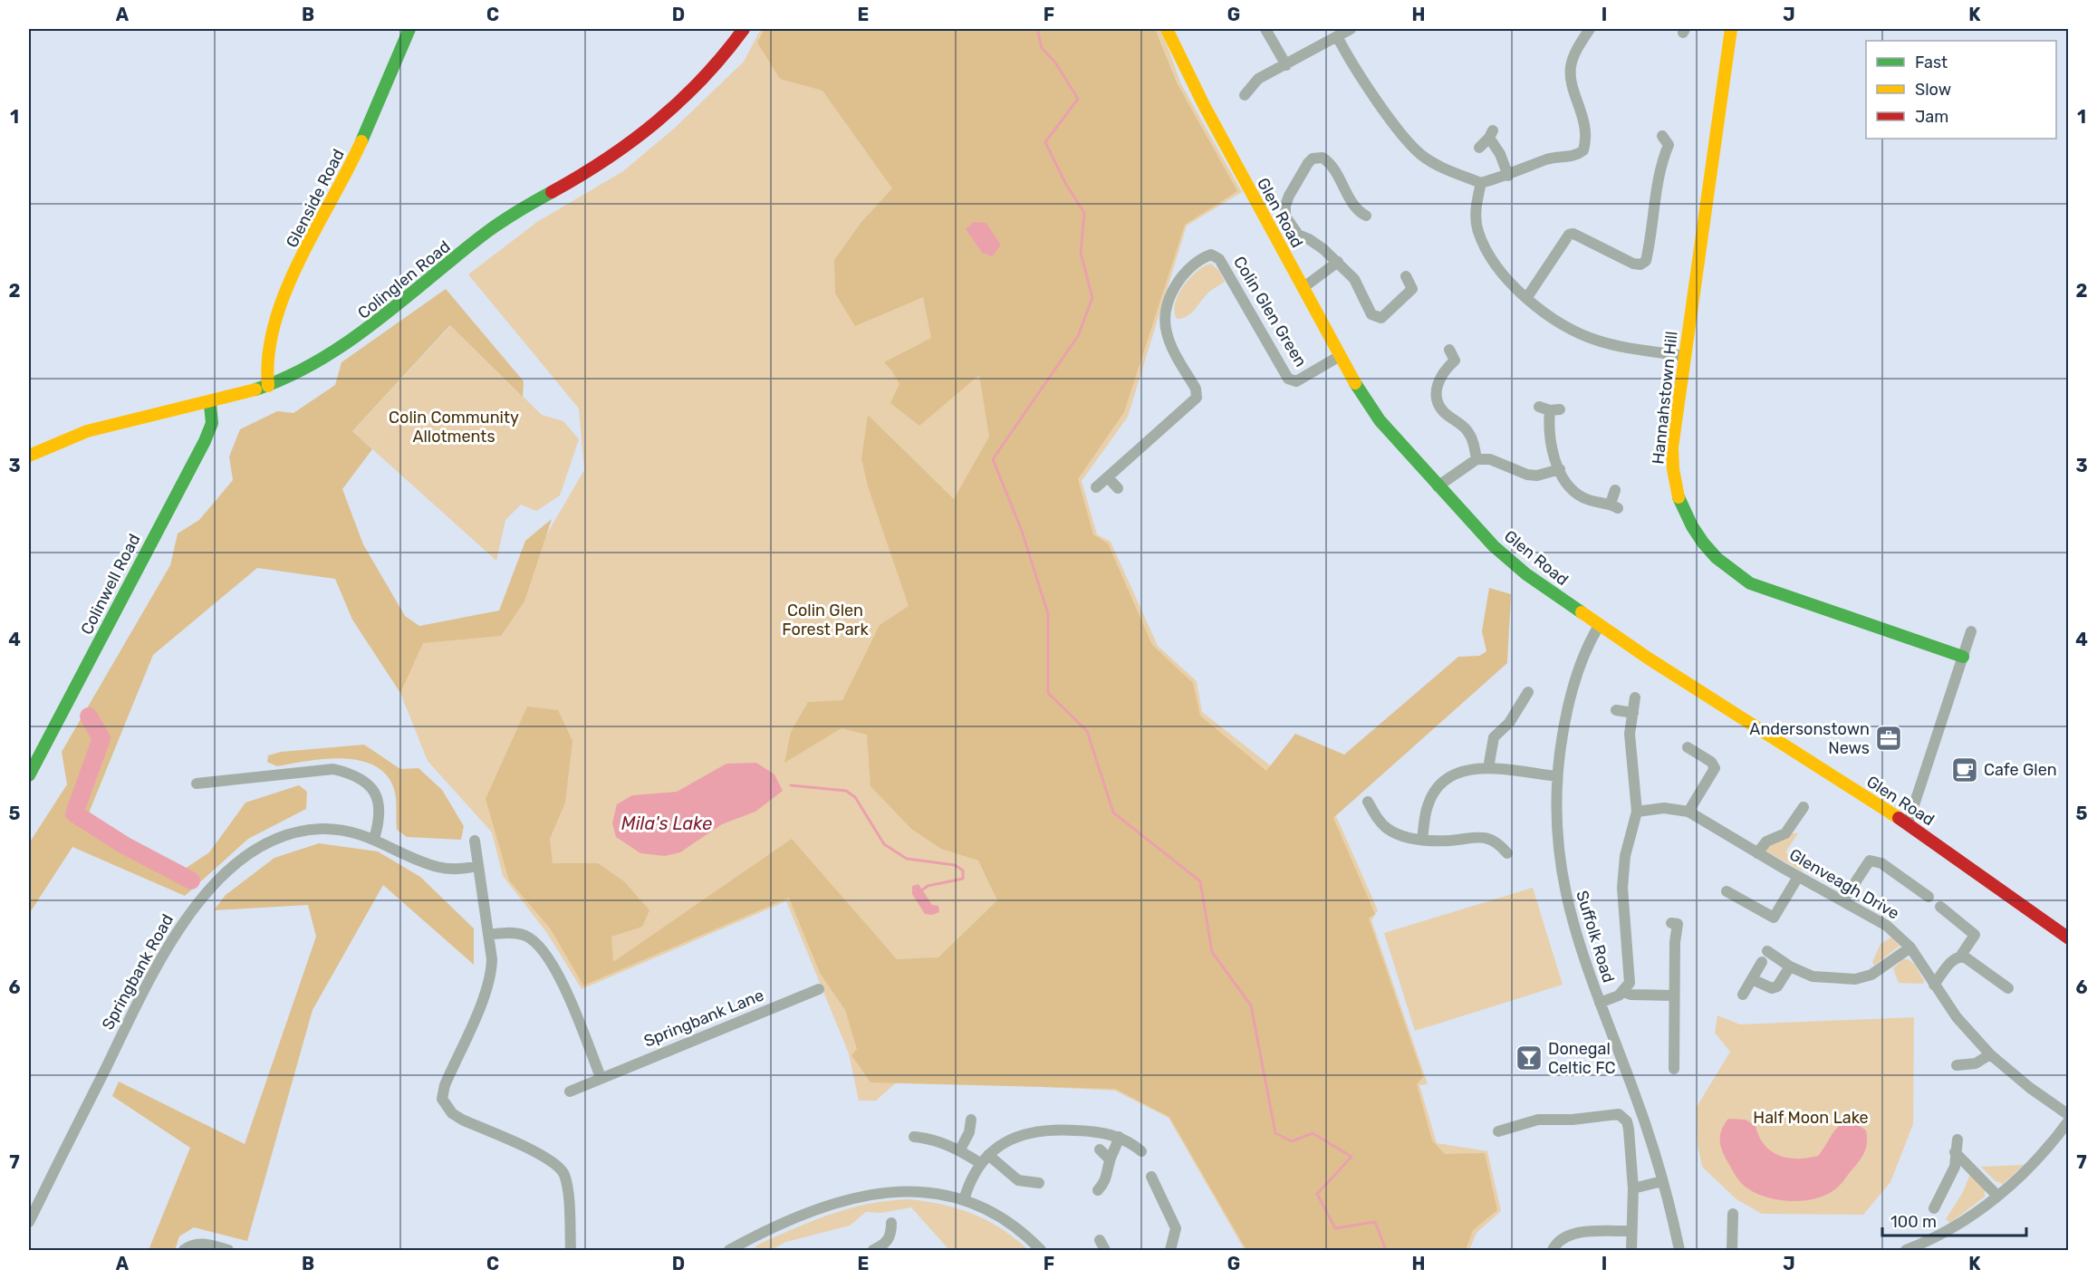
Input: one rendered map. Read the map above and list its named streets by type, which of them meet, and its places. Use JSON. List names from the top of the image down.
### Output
{
  "streets": {
    "main road": [
      "Glenside Road",
      "Glen Road",
      "Colinglen Road",
      "Hannahstown Hill",
      "Colinwell Road"
    ],
    "street": [
      "Colin Glen Green",
      "Glenveagh Drive",
      "Suffolk Road",
      "Springbank Road",
      "Springbank Lane"
    ]
  },
  "crossings": [
    ["Glenside Road", "Colinglen Road"],
    ["Glen Road", "Colin Glen Green"],
    ["Glen Road", "Suffolk Road"],
    ["Colinglen Road", "Colinwell Road"]
  ],
  "water": ["Mila's Lake"],
  "parks": ["Colin Community Allotments", "Colin Glen Forest Park", "Half Moon Lake"],
  "places": {
    "office": ["Andersonstown News"],
    "cafe": ["Cafe Glen"],
    "bar": ["Donegal Celtic FC"]
  },
  "legend": ["Fast", "Slow", "Jam"],
  "scale_bar": "100 m",
  "grid": {
    "columns": [
      "A",
      "B",
      "C",
      "D",
      "E",
      "F",
      "G",
      "H",
      "I",
      "J",
      "K"
    ],
    "rows": [
      "1",
      "2",
      "3",
      "4",
      "5",
      "6",
      "7"
    ]
  }
}
